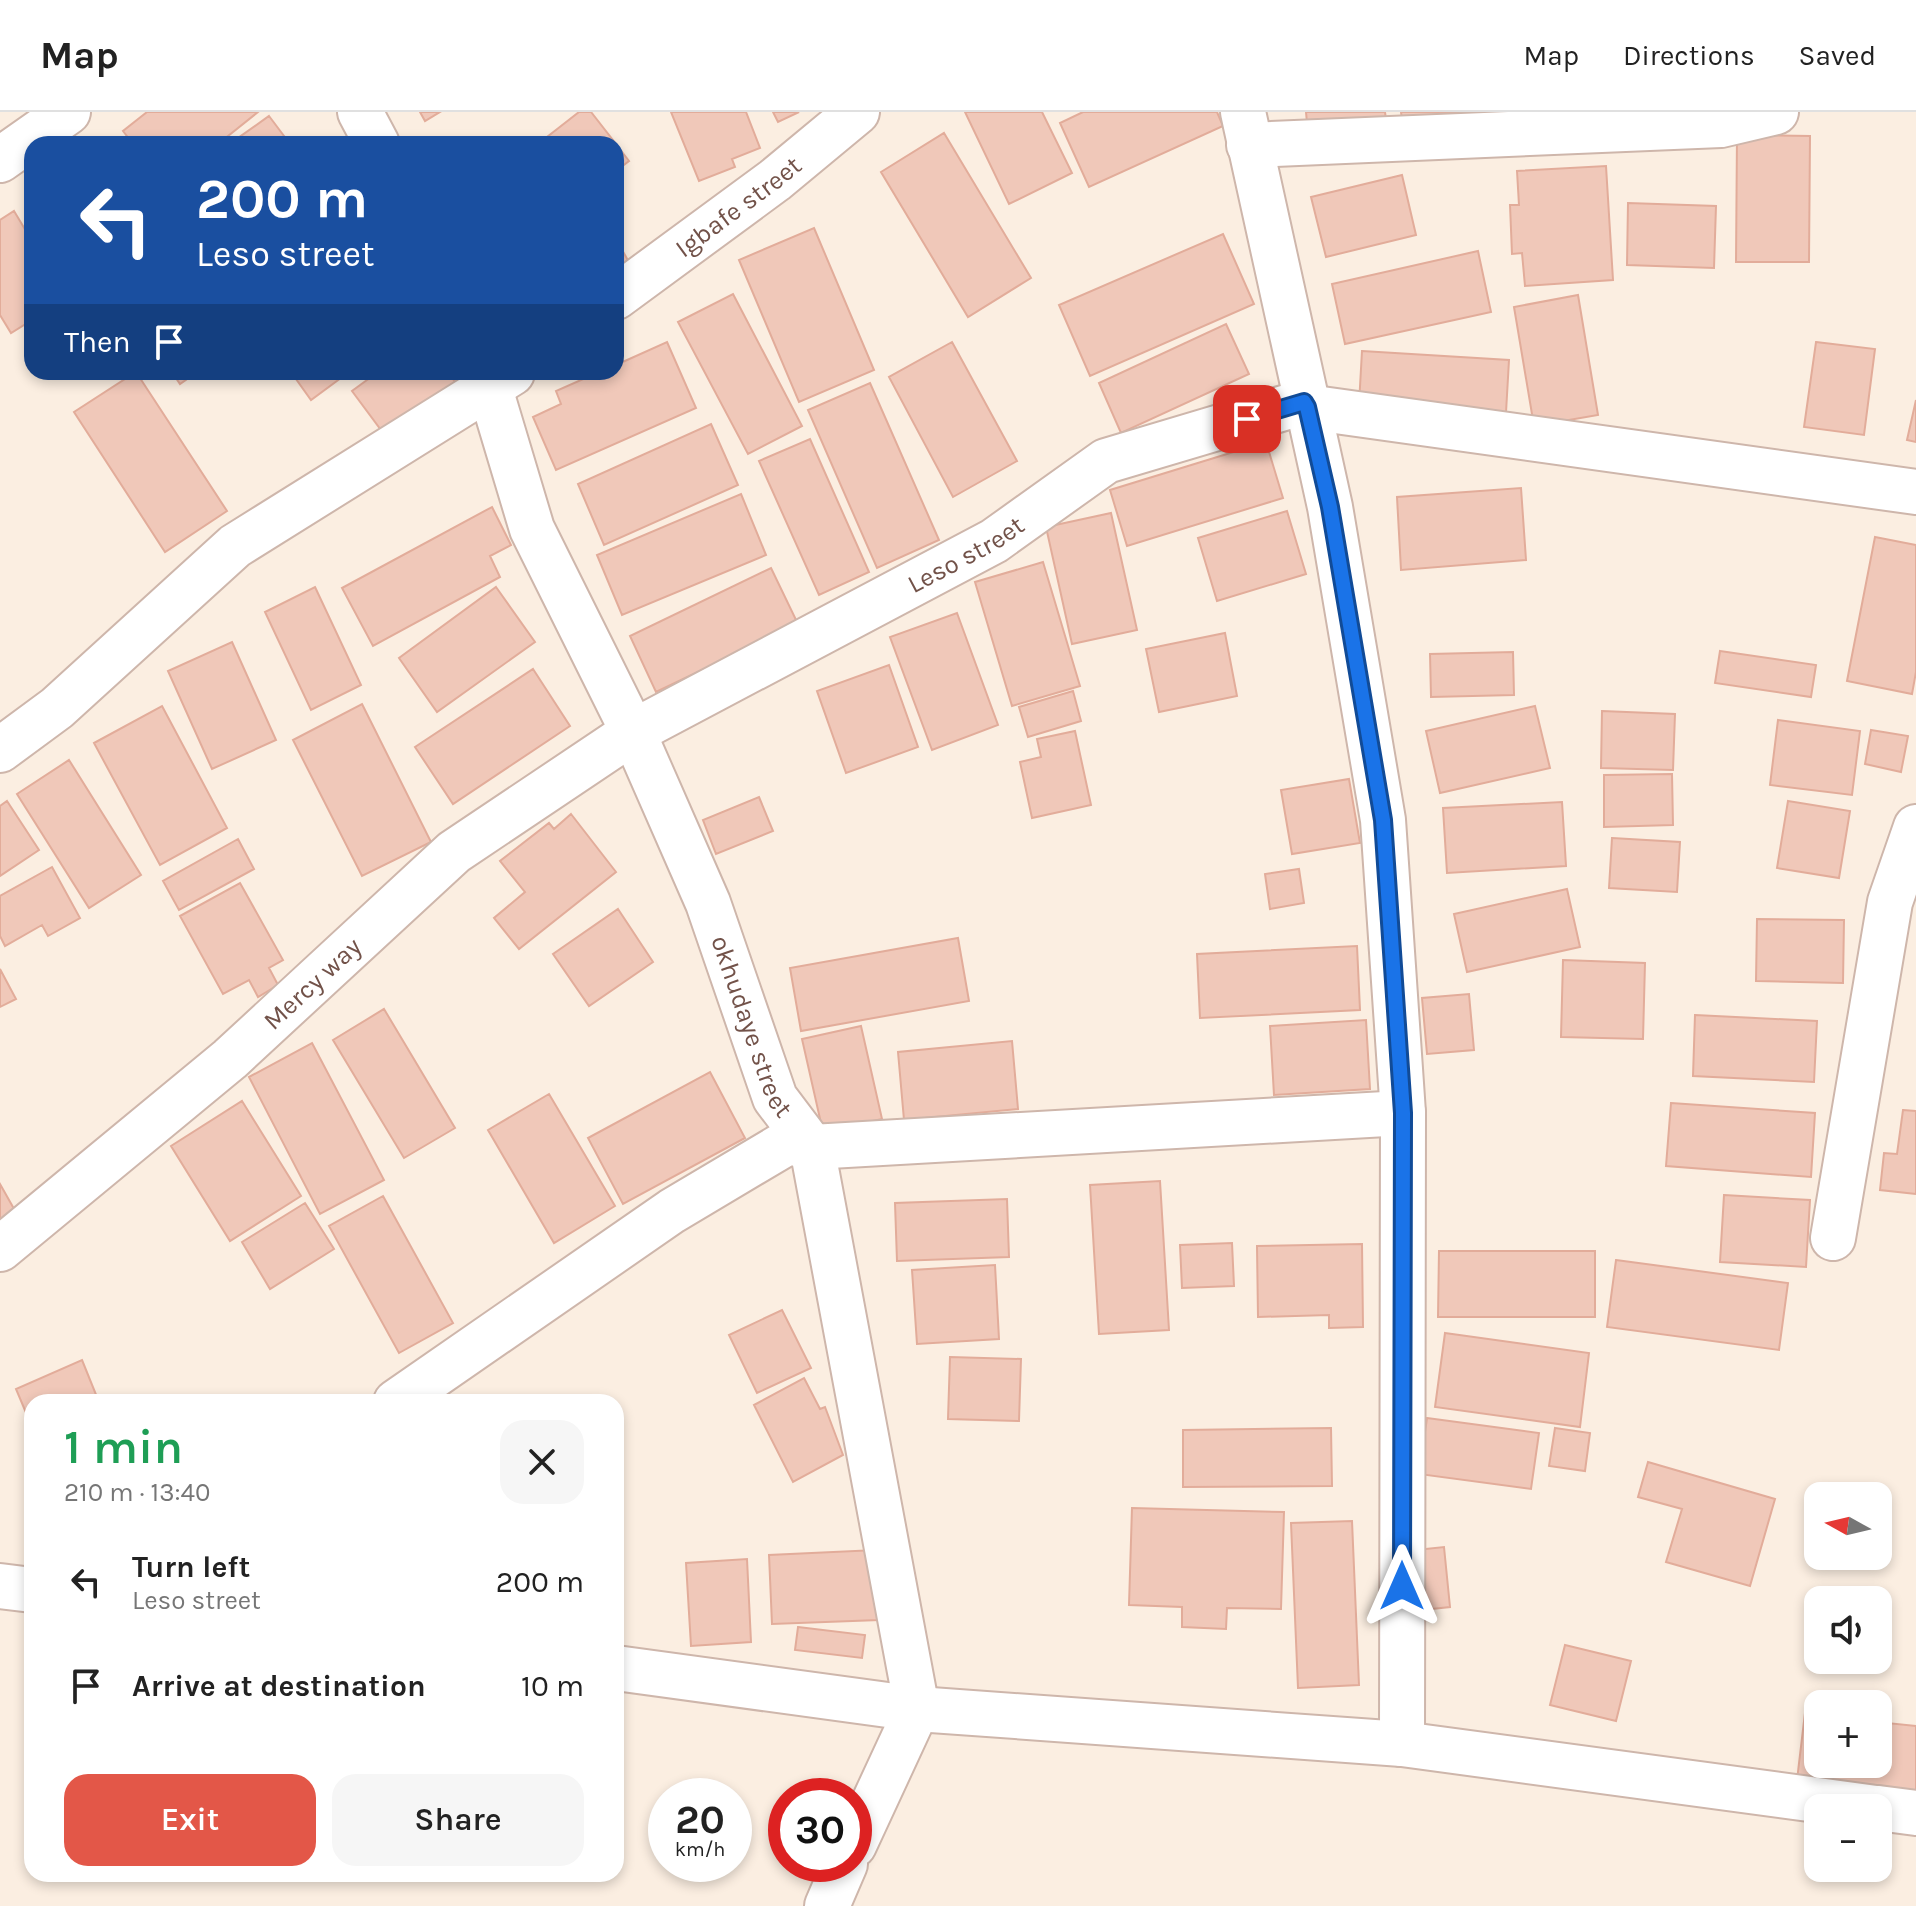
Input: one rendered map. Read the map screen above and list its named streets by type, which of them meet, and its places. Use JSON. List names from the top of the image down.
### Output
{
  "streets": {
    "street": [
      "Igbafe street",
      "Leso street",
      "Mercy way",
      "okhudaye street"
    ]
  },
  "crossings": [
    ["Leso street", "Mercy way"],
    ["Leso street", "okhudaye street"],
    ["Mercy way", "okhudaye street"]
  ],
  "north": "left",
  "page": {
    "header": "Map",
    "nav": ["Map", "Directions", "Saved"],
    "turn": ["200 m", "Leso street"],
    "then": "Then",
    "heading": ["1 min", "210 m · 13:40"],
    "map_buttons": ["+", "−"],
    "list": [
      {
        "name": "Turn left",
        "note": "Leso street",
        "value": "200 m"
      },
      {
        "name": "Arrive at destination",
        "value": "10 m"
      }
    ],
    "buttons": ["Exit", "Share"],
    "speed": "20 km/h",
    "limit": "30"
  }
}
